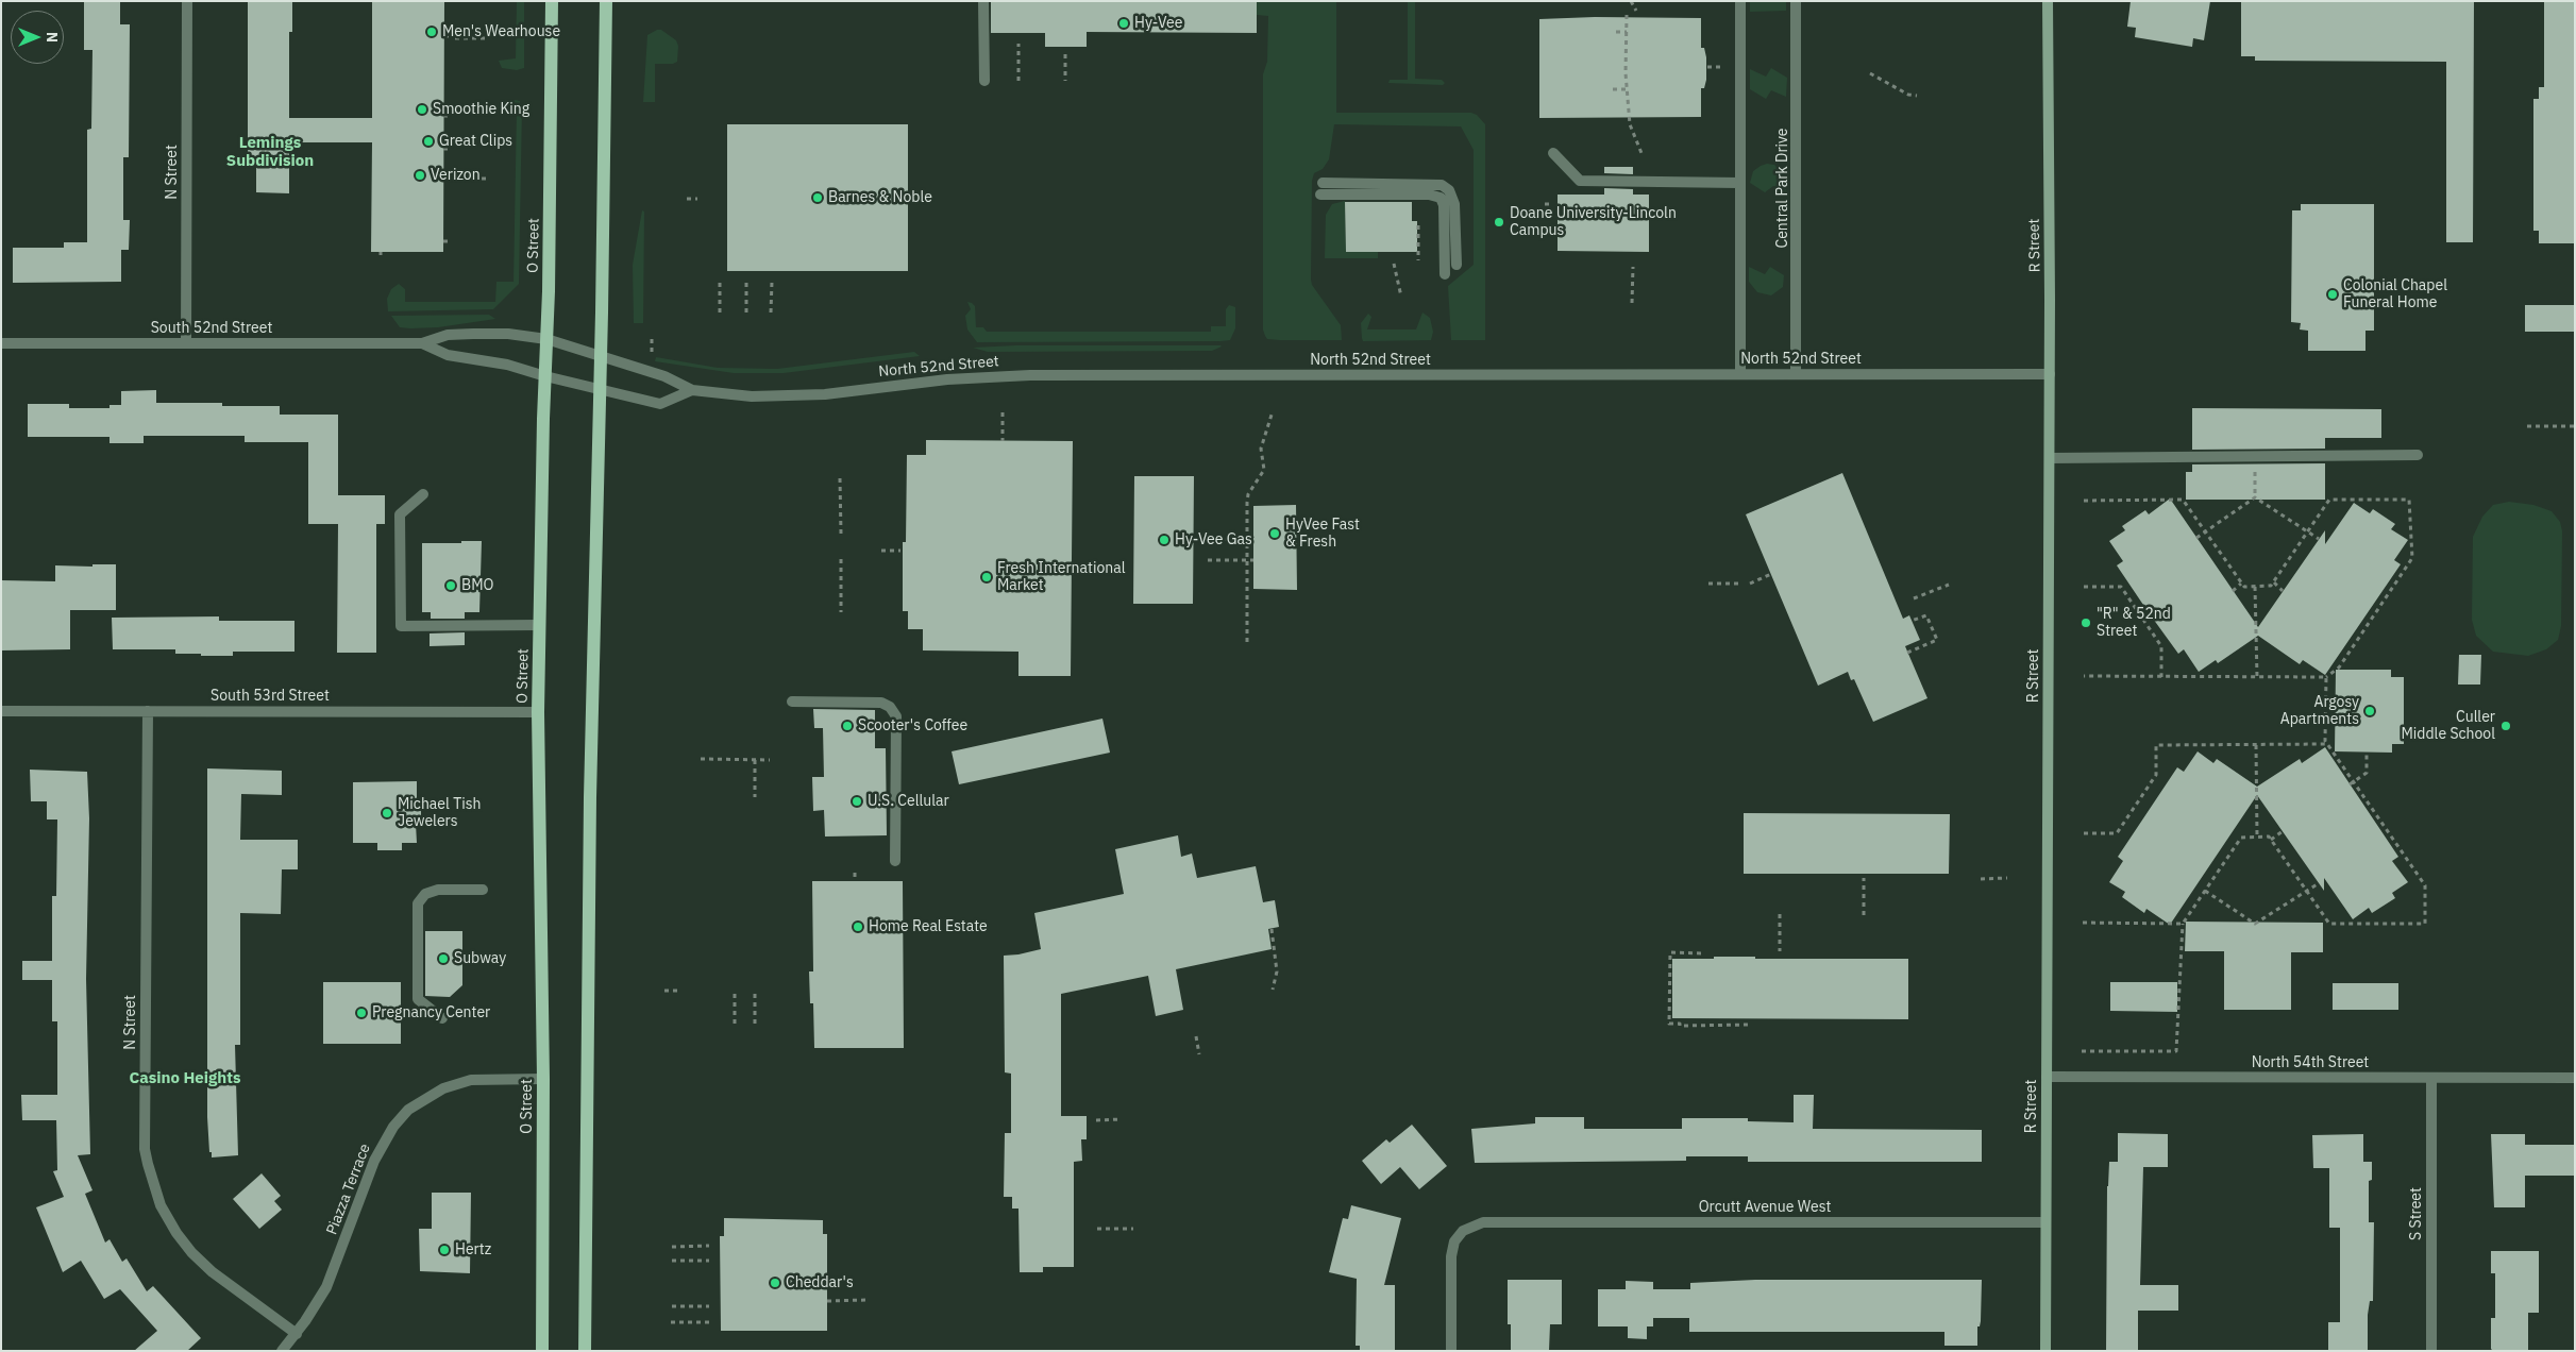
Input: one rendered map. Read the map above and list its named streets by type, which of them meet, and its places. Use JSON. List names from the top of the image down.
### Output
{
  "streets": {
    "main road": ["O Street", "R Street"],
    "street": [
      "N Street",
      "Central Park Drive",
      "South 52nd Street",
      "North 52nd Street",
      "South 53rd Street",
      "North 54th Street",
      "Piazza Terrace",
      "Orcutt Avenue West",
      "S Street"
    ]
  },
  "crossings": [
    ["N Street", "South 52nd Street"],
    ["N Street", "South 53rd Street"],
    ["N Street", "Piazza Terrace"],
    ["Central Park Drive", "North 52nd Street"],
    ["O Street", "South 52nd Street"],
    ["O Street", "North 52nd Street"],
    ["O Street", "South 53rd Street"],
    ["O Street", "Piazza Terrace"],
    ["R Street", "North 52nd Street"],
    ["R Street", "North 54th Street"],
    ["R Street", "Orcutt Avenue West"],
    ["South 52nd Street", "North 52nd Street"],
    ["North 54th Street", "S Street"]
  ],
  "districts": ["Lemings Subdivision", "Casino Heights"],
  "places": [
    "Hy-Vee",
    "Men's Wearhouse",
    "Smoothie King",
    "Great Clips",
    "Verizon",
    "Barnes & Noble",
    "Doane University-Lincoln Campus",
    "Colonial Chapel Funeral Home",
    "HyVee Fast & Fresh",
    "Hy-Vee Gas",
    "Fresh International Market",
    "BMO",
    "\"R\" & 52nd Street",
    "Argosy Apartments",
    "Scooter's Coffee",
    "Culler Middle School",
    "U.S. Cellular",
    "Michael Tish Jewelers",
    "Home Real Estate",
    "Subway",
    "Pregnancy Center",
    "Hertz",
    "Cheddar's"
  ],
  "north": "right"
}
